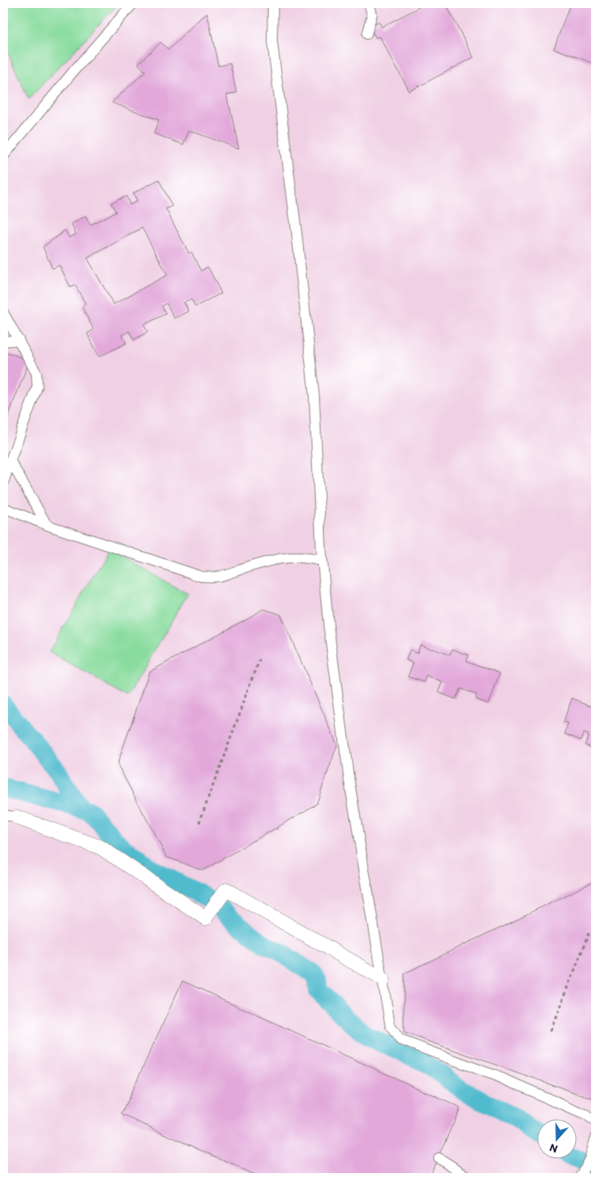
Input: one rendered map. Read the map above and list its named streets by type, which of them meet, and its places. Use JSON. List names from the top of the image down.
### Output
{
  "north": "bottom"
}
